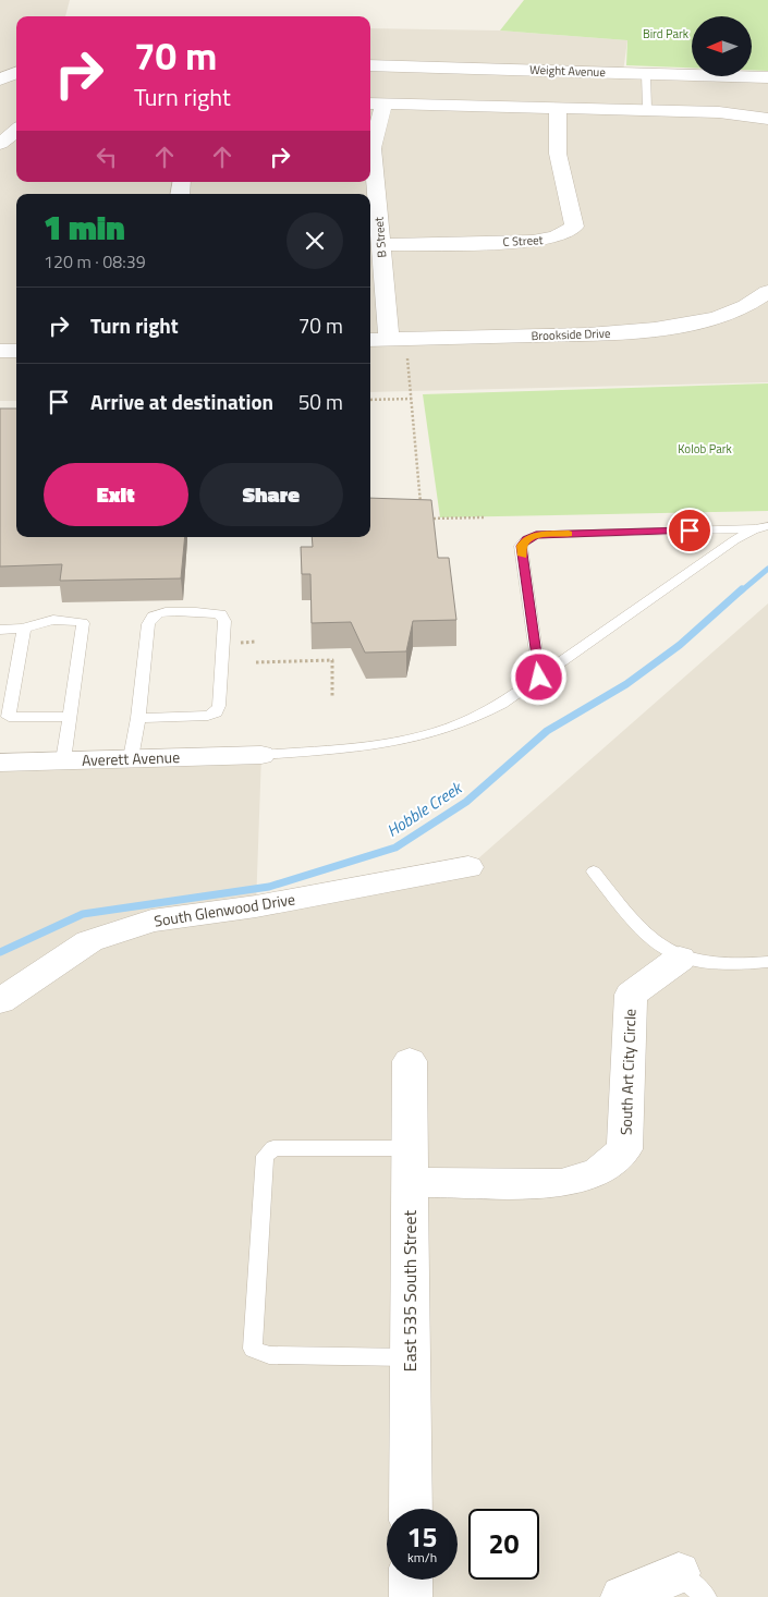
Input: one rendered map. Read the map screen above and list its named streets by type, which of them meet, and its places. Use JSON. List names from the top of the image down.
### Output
{
  "streets": {
    "street": [
      "Weight Avenue",
      "B Street",
      "C Street",
      "Brookside Drive",
      "Averett Avenue",
      "South Glenwood Drive",
      "South Art City Circle",
      "East 535 South Street"
    ]
  },
  "crossings": [
    ["B Street", "C Street"],
    ["B Street", "Brookside Drive"],
    ["South Art City Circle", "East 535 South Street"]
  ],
  "water": ["Hobble Creek"],
  "parks": ["Bird Park", "Kolob Park"],
  "north": "left",
  "page": {
    "turn": ["70 m", "Turn right"],
    "heading": ["1 min", "120 m · 08:39"],
    "list": [
      {
        "name": "Turn right",
        "value": "70 m"
      },
      {
        "name": "Arrive at destination",
        "value": "50 m"
      }
    ],
    "buttons": ["Exit", "Share"],
    "speed": "15 km/h",
    "limit": "20"
  }
}
